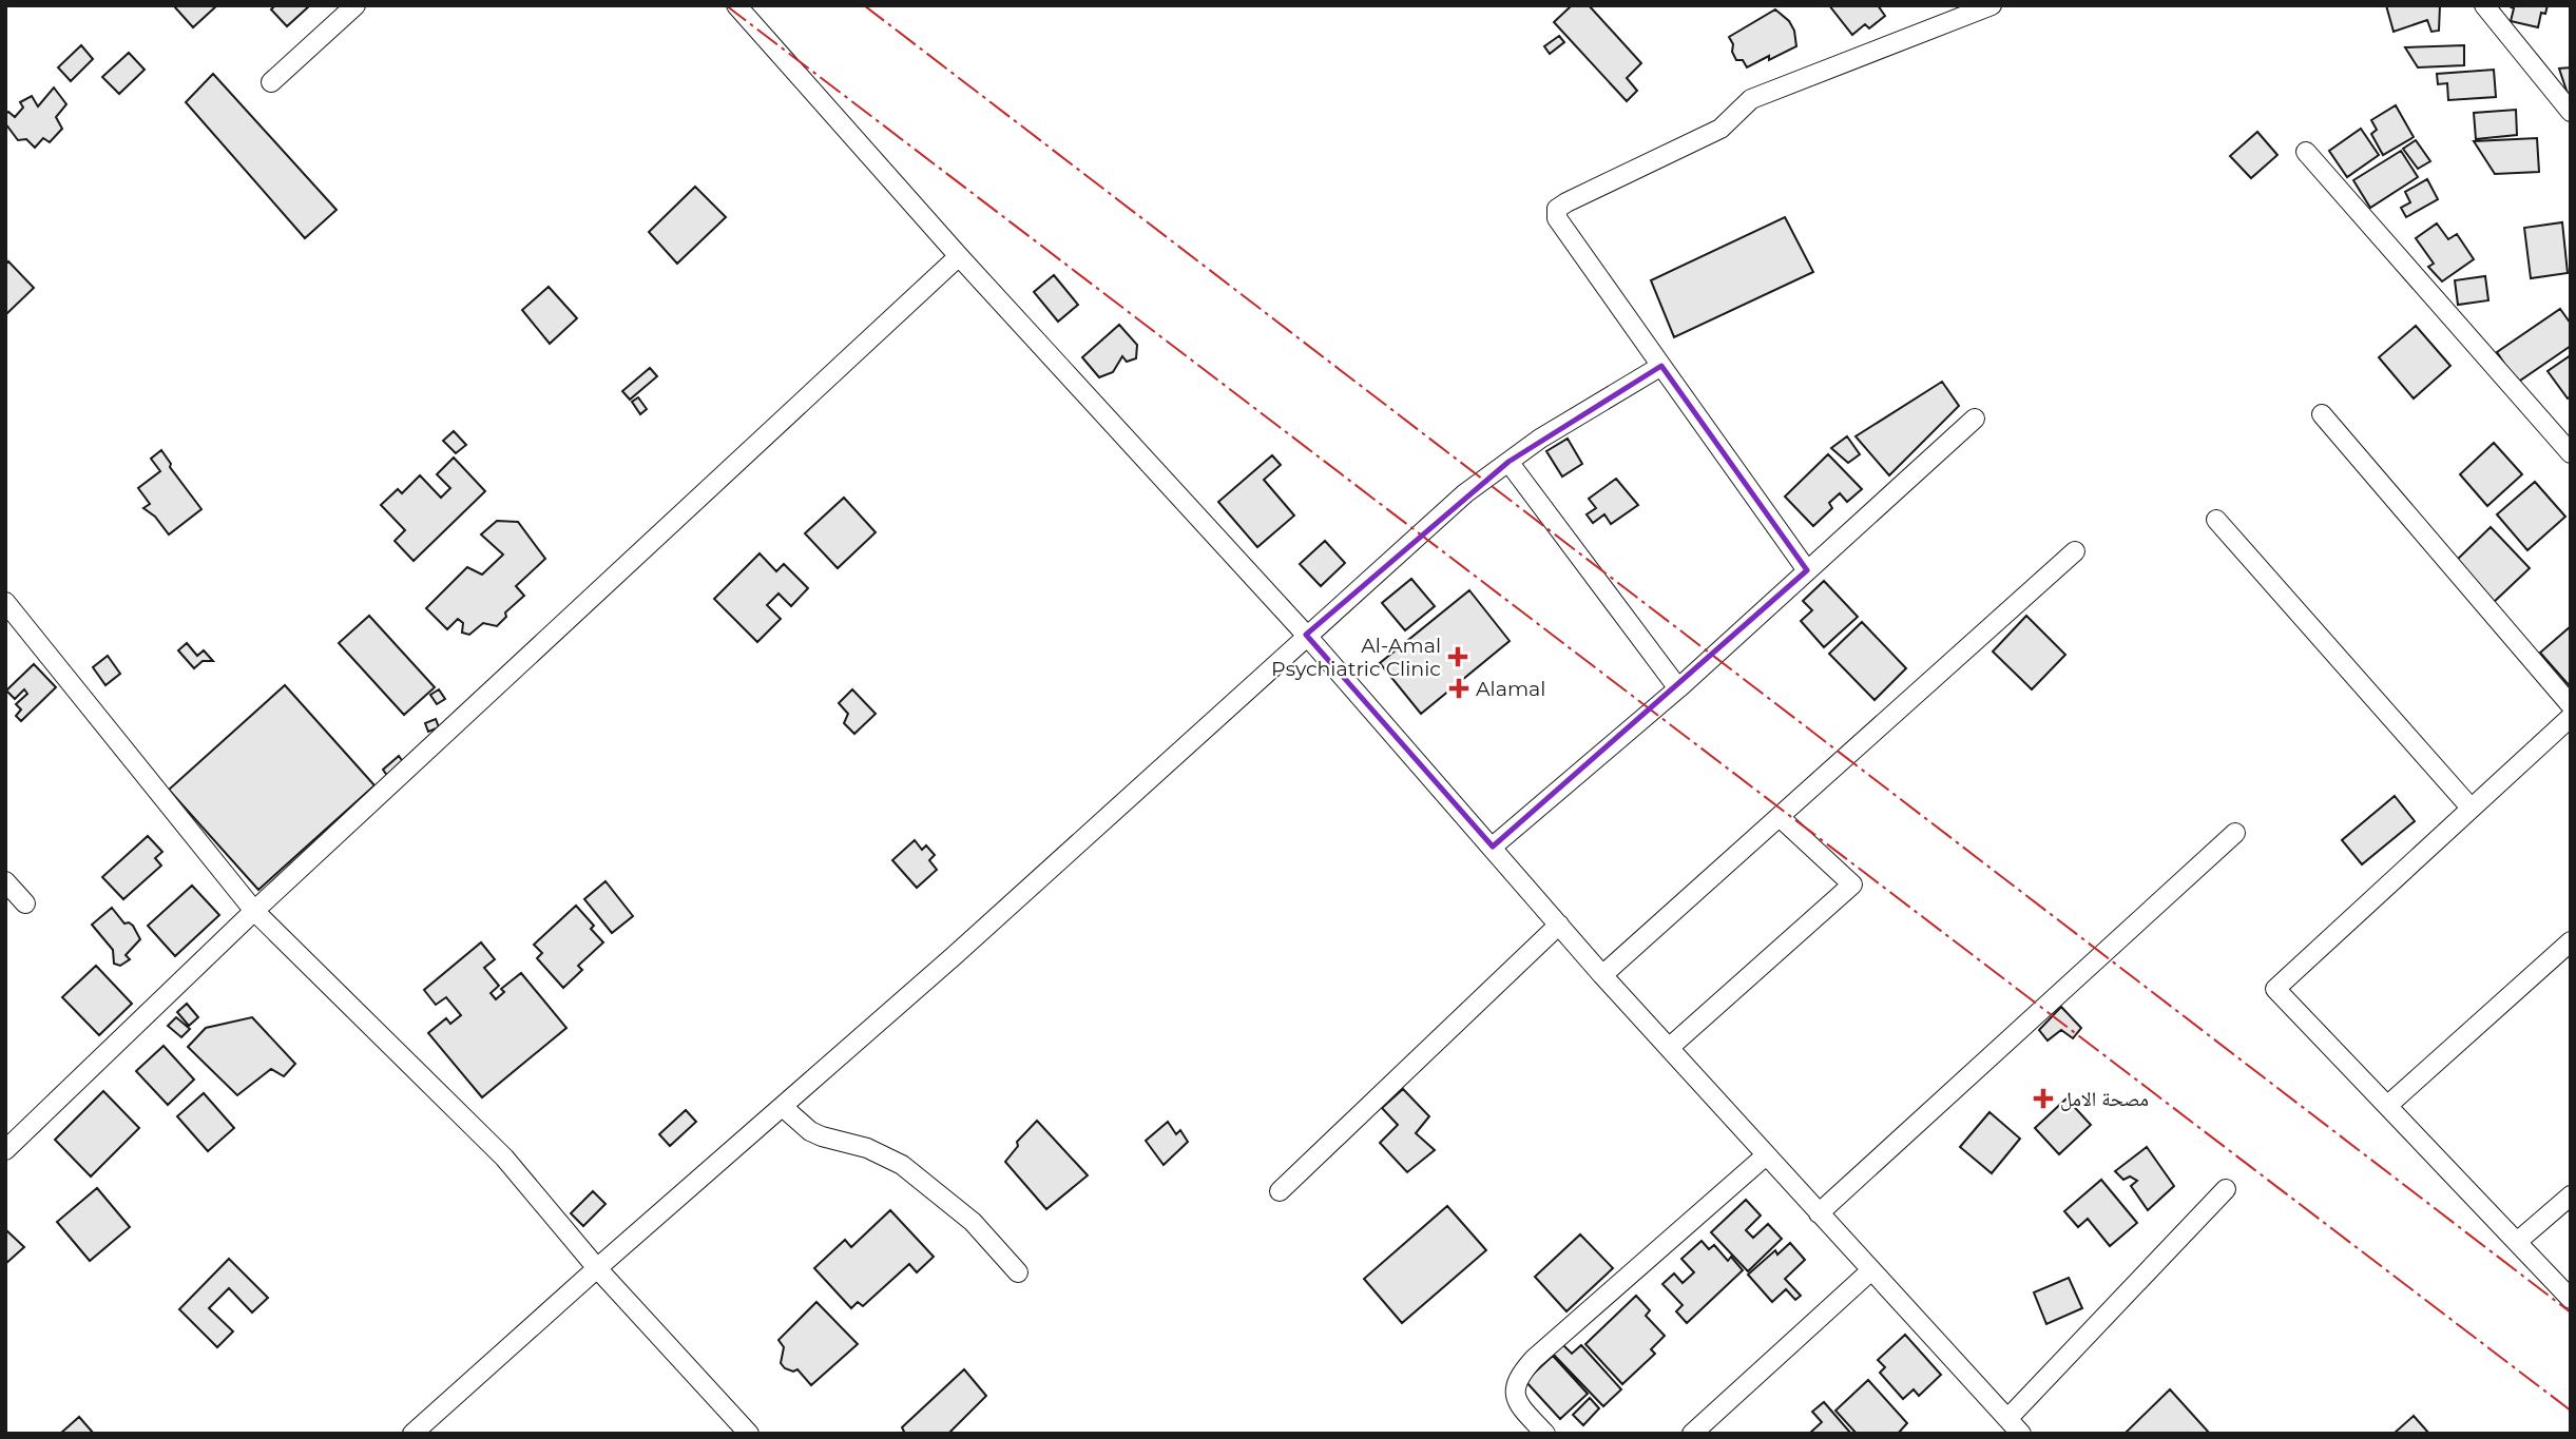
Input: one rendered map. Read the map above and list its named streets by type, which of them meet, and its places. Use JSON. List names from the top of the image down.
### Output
{
  "places": {
    "health": ["Al-Amal Psychiatric Clinic", "Alamal", "مصحة الامل"]
  }
}
